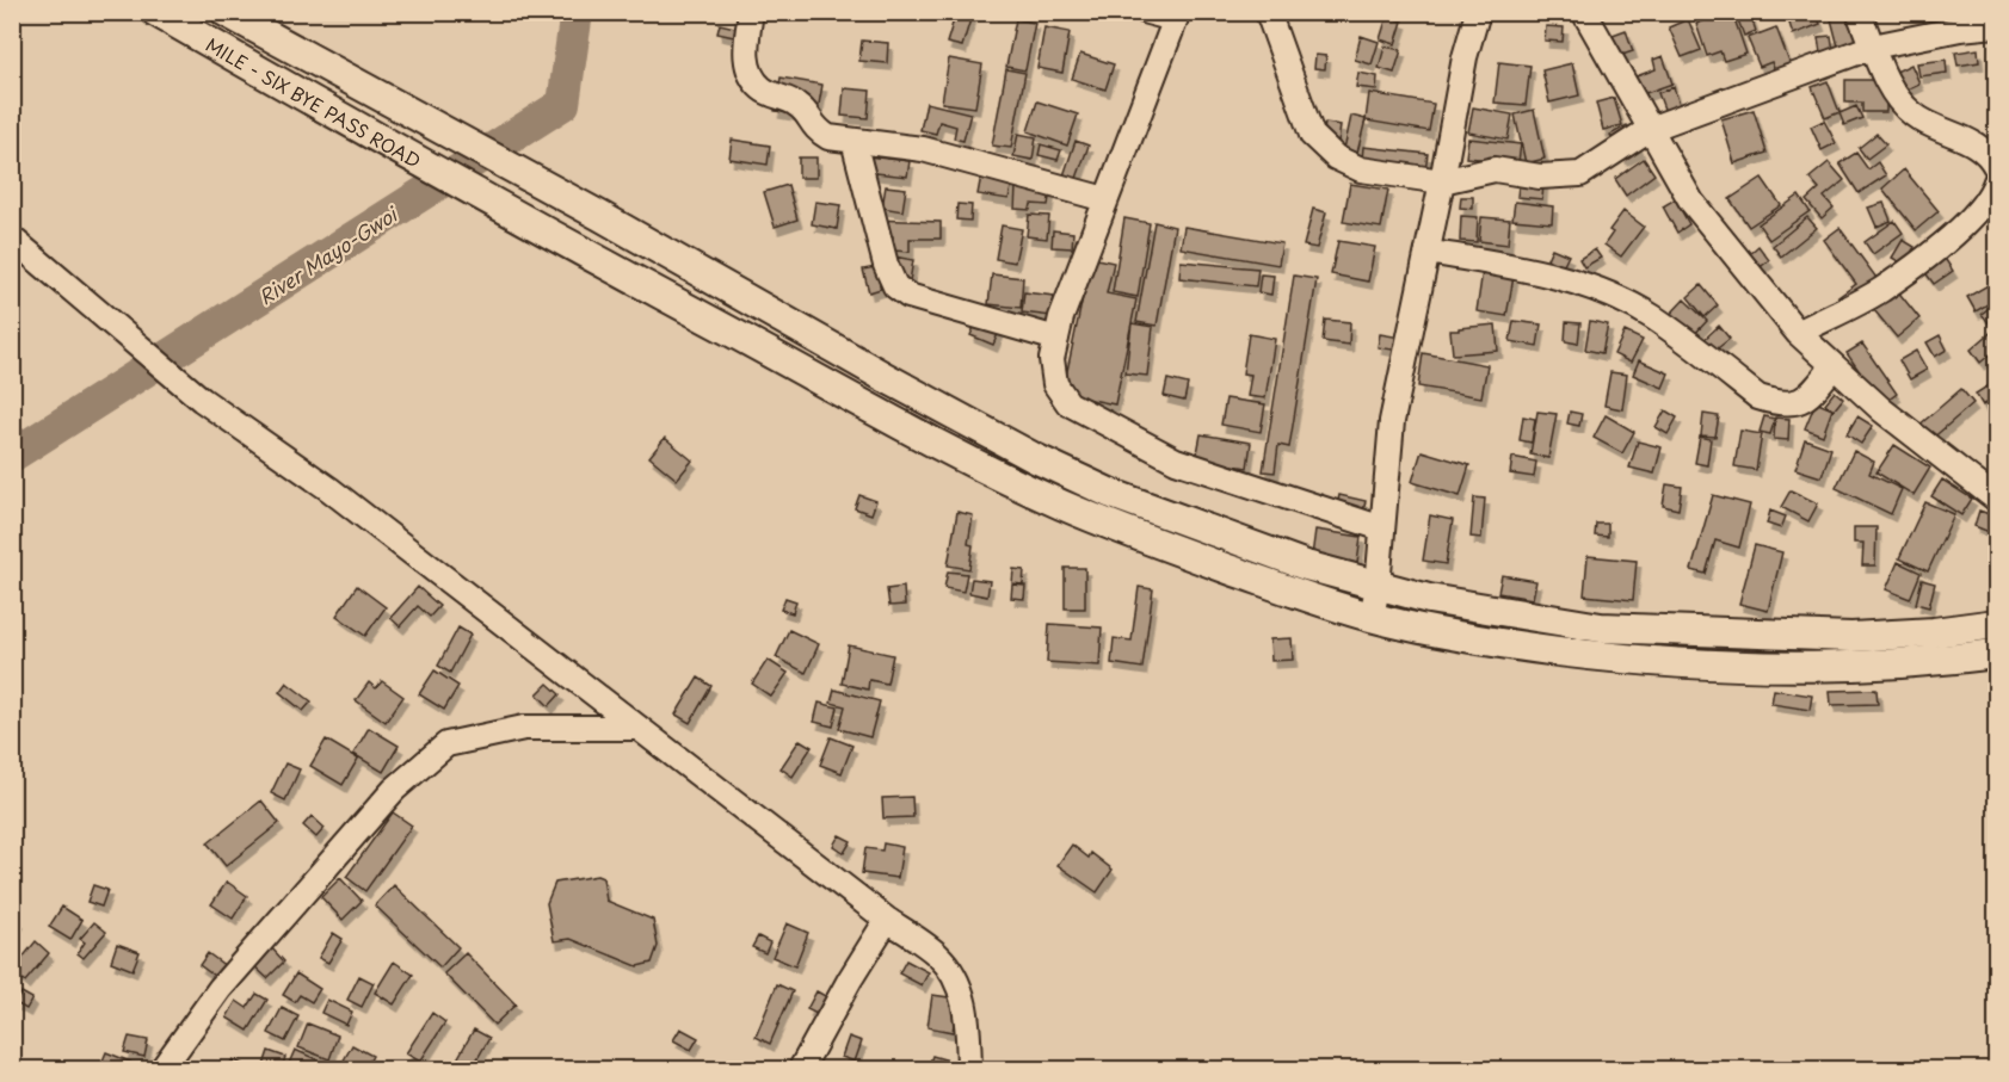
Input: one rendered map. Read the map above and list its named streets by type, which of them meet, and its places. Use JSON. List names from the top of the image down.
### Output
{
  "streets": {
    "street": ["MILE - SIX BYE PASS ROAD"]
  },
  "water": ["River Mayo-Gwoi"]
}
